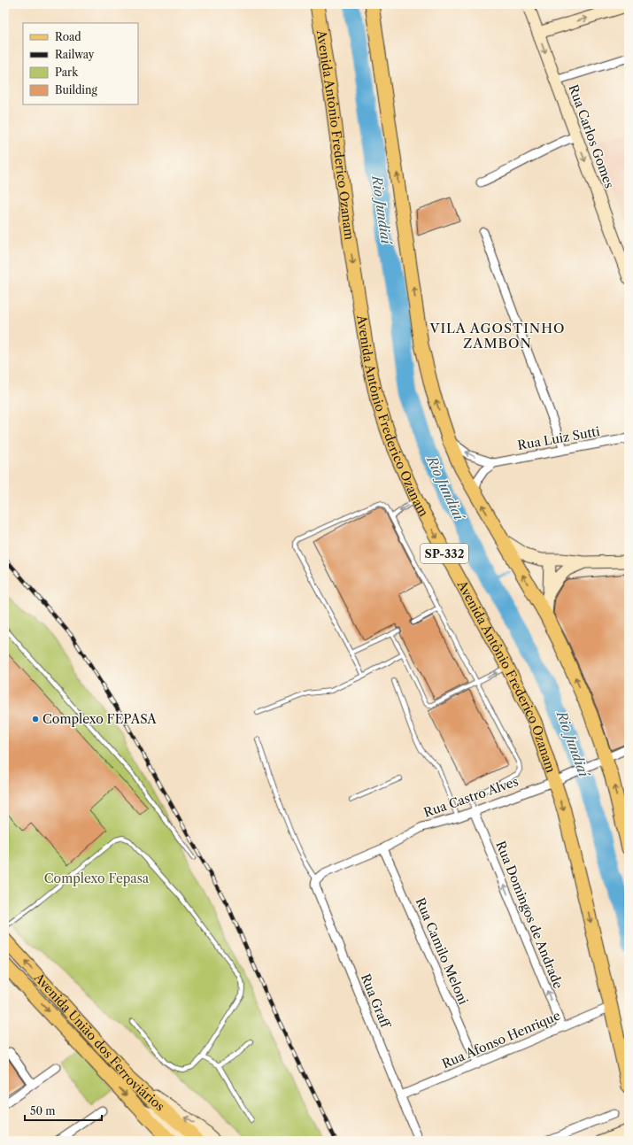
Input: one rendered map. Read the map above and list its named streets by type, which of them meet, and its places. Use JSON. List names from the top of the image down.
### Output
{
  "streets": {
    "main road": [
      "Avenida Antônio Frederico Ozanam",
      "Rua Carlos Gomes",
      "SP-332",
      "Avenida União dos Ferroviários"
    ],
    "street": [
      "Rua Luiz Sutti",
      "Rua Castro Alves",
      "Rua Domingos de Andrade",
      "Rua Camilo Meloni",
      "Rua Graff",
      "Rua Afonso Henrique"
    ]
  },
  "crossings": [
    ["Avenida Antônio Frederico Ozanam", "Rua Castro Alves"],
    ["Avenida Antônio Frederico Ozanam", "Rua Afonso Henrique"],
    ["Rua Castro Alves", "Rua Domingos de Andrade"],
    ["Rua Castro Alves", "Rua Camilo Meloni"],
    ["Rua Castro Alves", "Rua Graff"],
    ["Rua Domingos de Andrade", "Rua Afonso Henrique"],
    ["Rua Camilo Meloni", "Rua Afonso Henrique"],
    ["Rua Graff", "Rua Afonso Henrique"]
  ],
  "one_way": ["Rua Carlos Gomes", "Rua Domingos de Andrade"],
  "districts": ["VILA AGOSTINHO ZAMBON"],
  "water": ["Rio Jundiaí"],
  "parks": ["Complexo Fepasa"],
  "places": ["Complexo FEPASA"],
  "legend": [
    "Road",
    "Railway",
    "Park",
    "Building"
  ],
  "scale_bar": "50 m"
}
